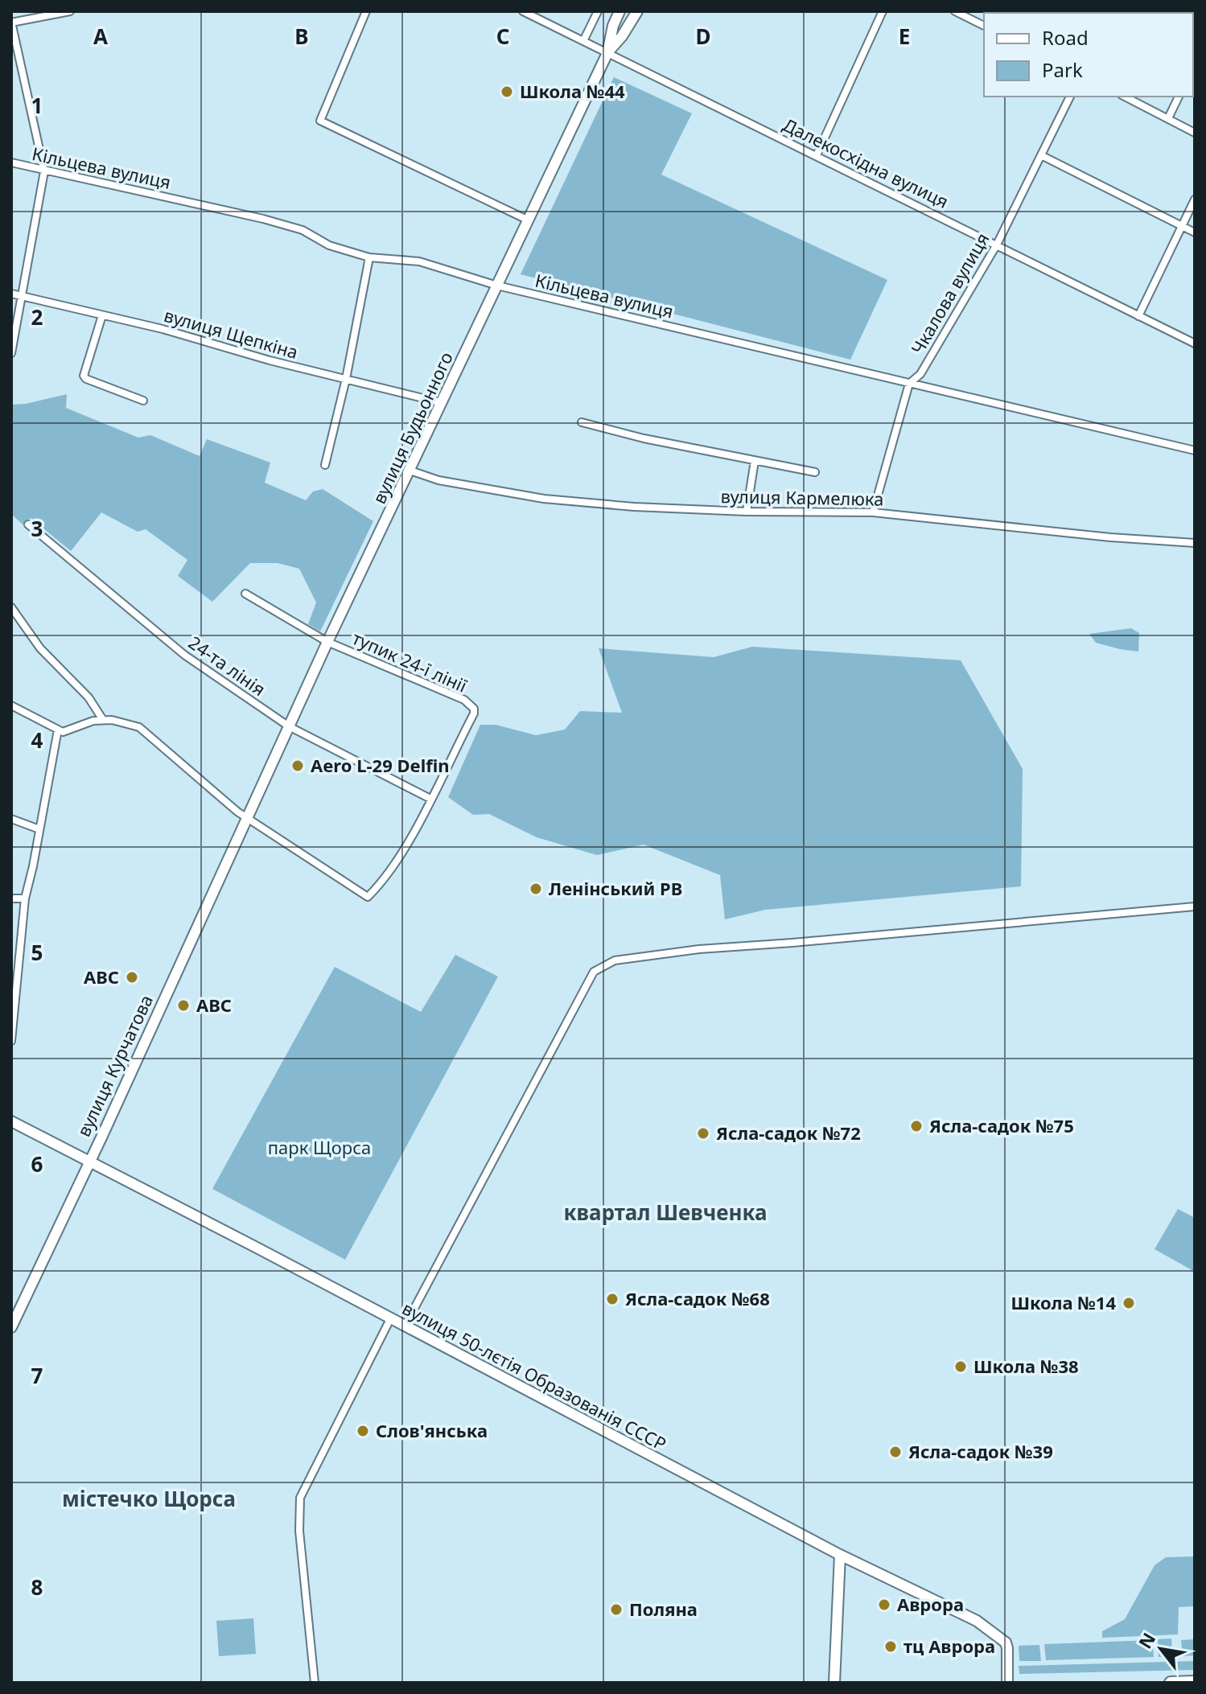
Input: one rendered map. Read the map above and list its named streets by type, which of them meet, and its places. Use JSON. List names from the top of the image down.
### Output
{
  "streets": {
    "main road": ["вулиця Будьонного", "вулиця Курчатова", "вулиця 50-лєтія Образованія СССР"],
    "street": [
      "Далекосхідна вулиця",
      "Кільцева вулиця",
      "Чкалова вулиця",
      "вулиця Щепкіна",
      "вулиця Кармелюка",
      "тупик 24-ї лінії",
      "24-та лінія"
    ]
  },
  "crossings": [
    ["Далекосхідна вулиця", "Чкалова вулиця"],
    ["Далекосхідна вулиця", "вулиця Будьонного"],
    ["Кільцева вулиця", "Чкалова вулиця"],
    ["Кільцева вулиця", "вулиця Будьонного"],
    ["Чкалова вулиця", "вулиця Кармелюка"],
    ["вулиця Щепкіна", "вулиця Будьонного"],
    ["вулиця Будьонного", "вулиця Кармелюка"],
    ["вулиця Будьонного", "тупик 24-ї лінії"],
    ["вулиця Будьонного", "24-та лінія"],
    ["вулиця Будьонного", "вулиця Курчатова"],
    ["тупик 24-ї лінії", "24-та лінія"],
    ["вулиця Курчатова", "вулиця 50-лєтія Образованія СССР"]
  ],
  "districts": ["квартал Шевченка", "містечко Щорса"],
  "parks": ["парк Щорса"],
  "places": [
    "Школа №44",
    "Aero L-29 Delfin",
    "Ленінський РВ",
    "ABC",
    "АВС",
    "Ясла-садок №75",
    "Ясла-садок №72",
    "Ясла-садок №68",
    "Школа №14",
    "Школа №38",
    "Слов'янська",
    "Ясла-садок №39",
    "Аврора",
    "Поляна",
    "тц Аврора"
  ],
  "legend": ["Road", "Park"],
  "north": "top left",
  "grid": {
    "columns": [
      "A",
      "B",
      "C",
      "D",
      "E"
    ],
    "rows": [
      "1",
      "2",
      "3",
      "4",
      "5",
      "6",
      "7",
      "8"
    ]
  }
}
